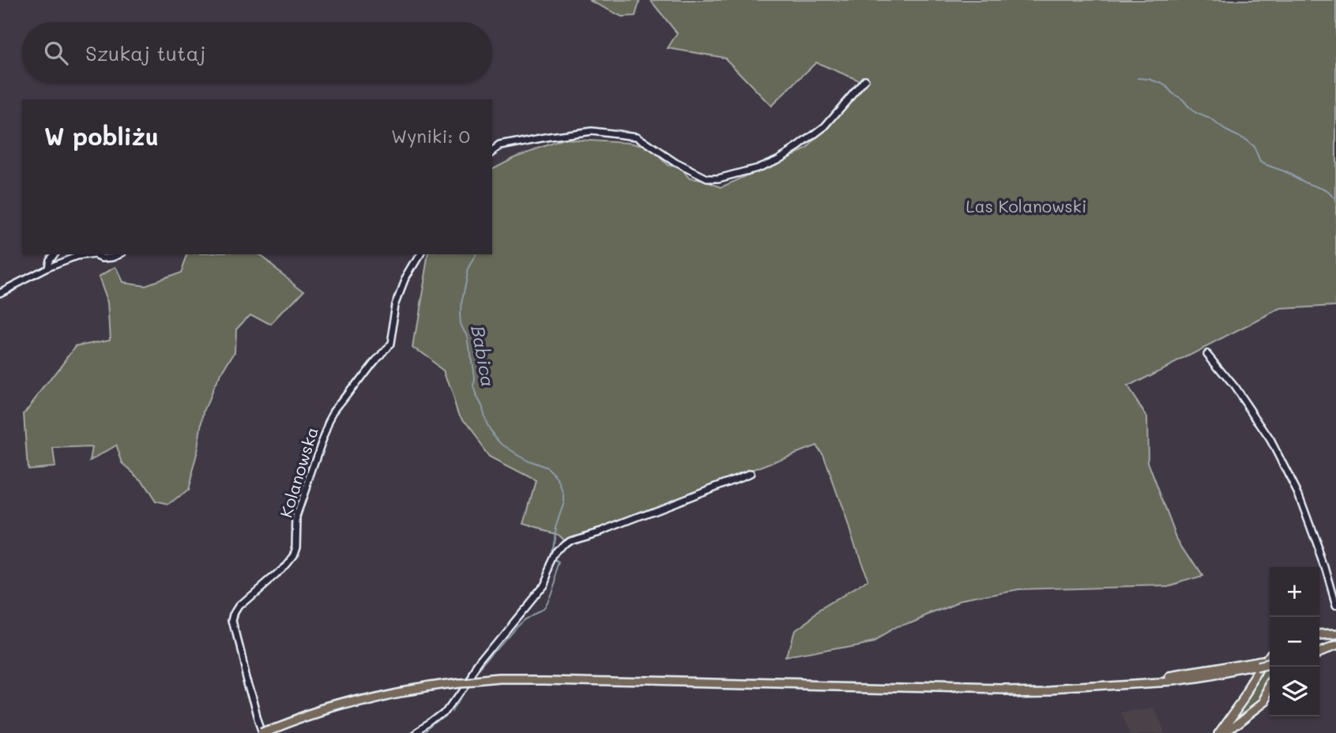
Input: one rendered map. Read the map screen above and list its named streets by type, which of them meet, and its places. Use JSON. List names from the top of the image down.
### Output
{
  "streets": {
    "street": ["Kolanowska"]
  },
  "water": ["Babica"],
  "parks": ["Las Kolanowski"],
  "page": {
    "search": "Szukaj tutaj",
    "heading": ["W pobliżu", "Wyniki: 0"],
    "map_buttons": ["+", "−"]
  }
}
